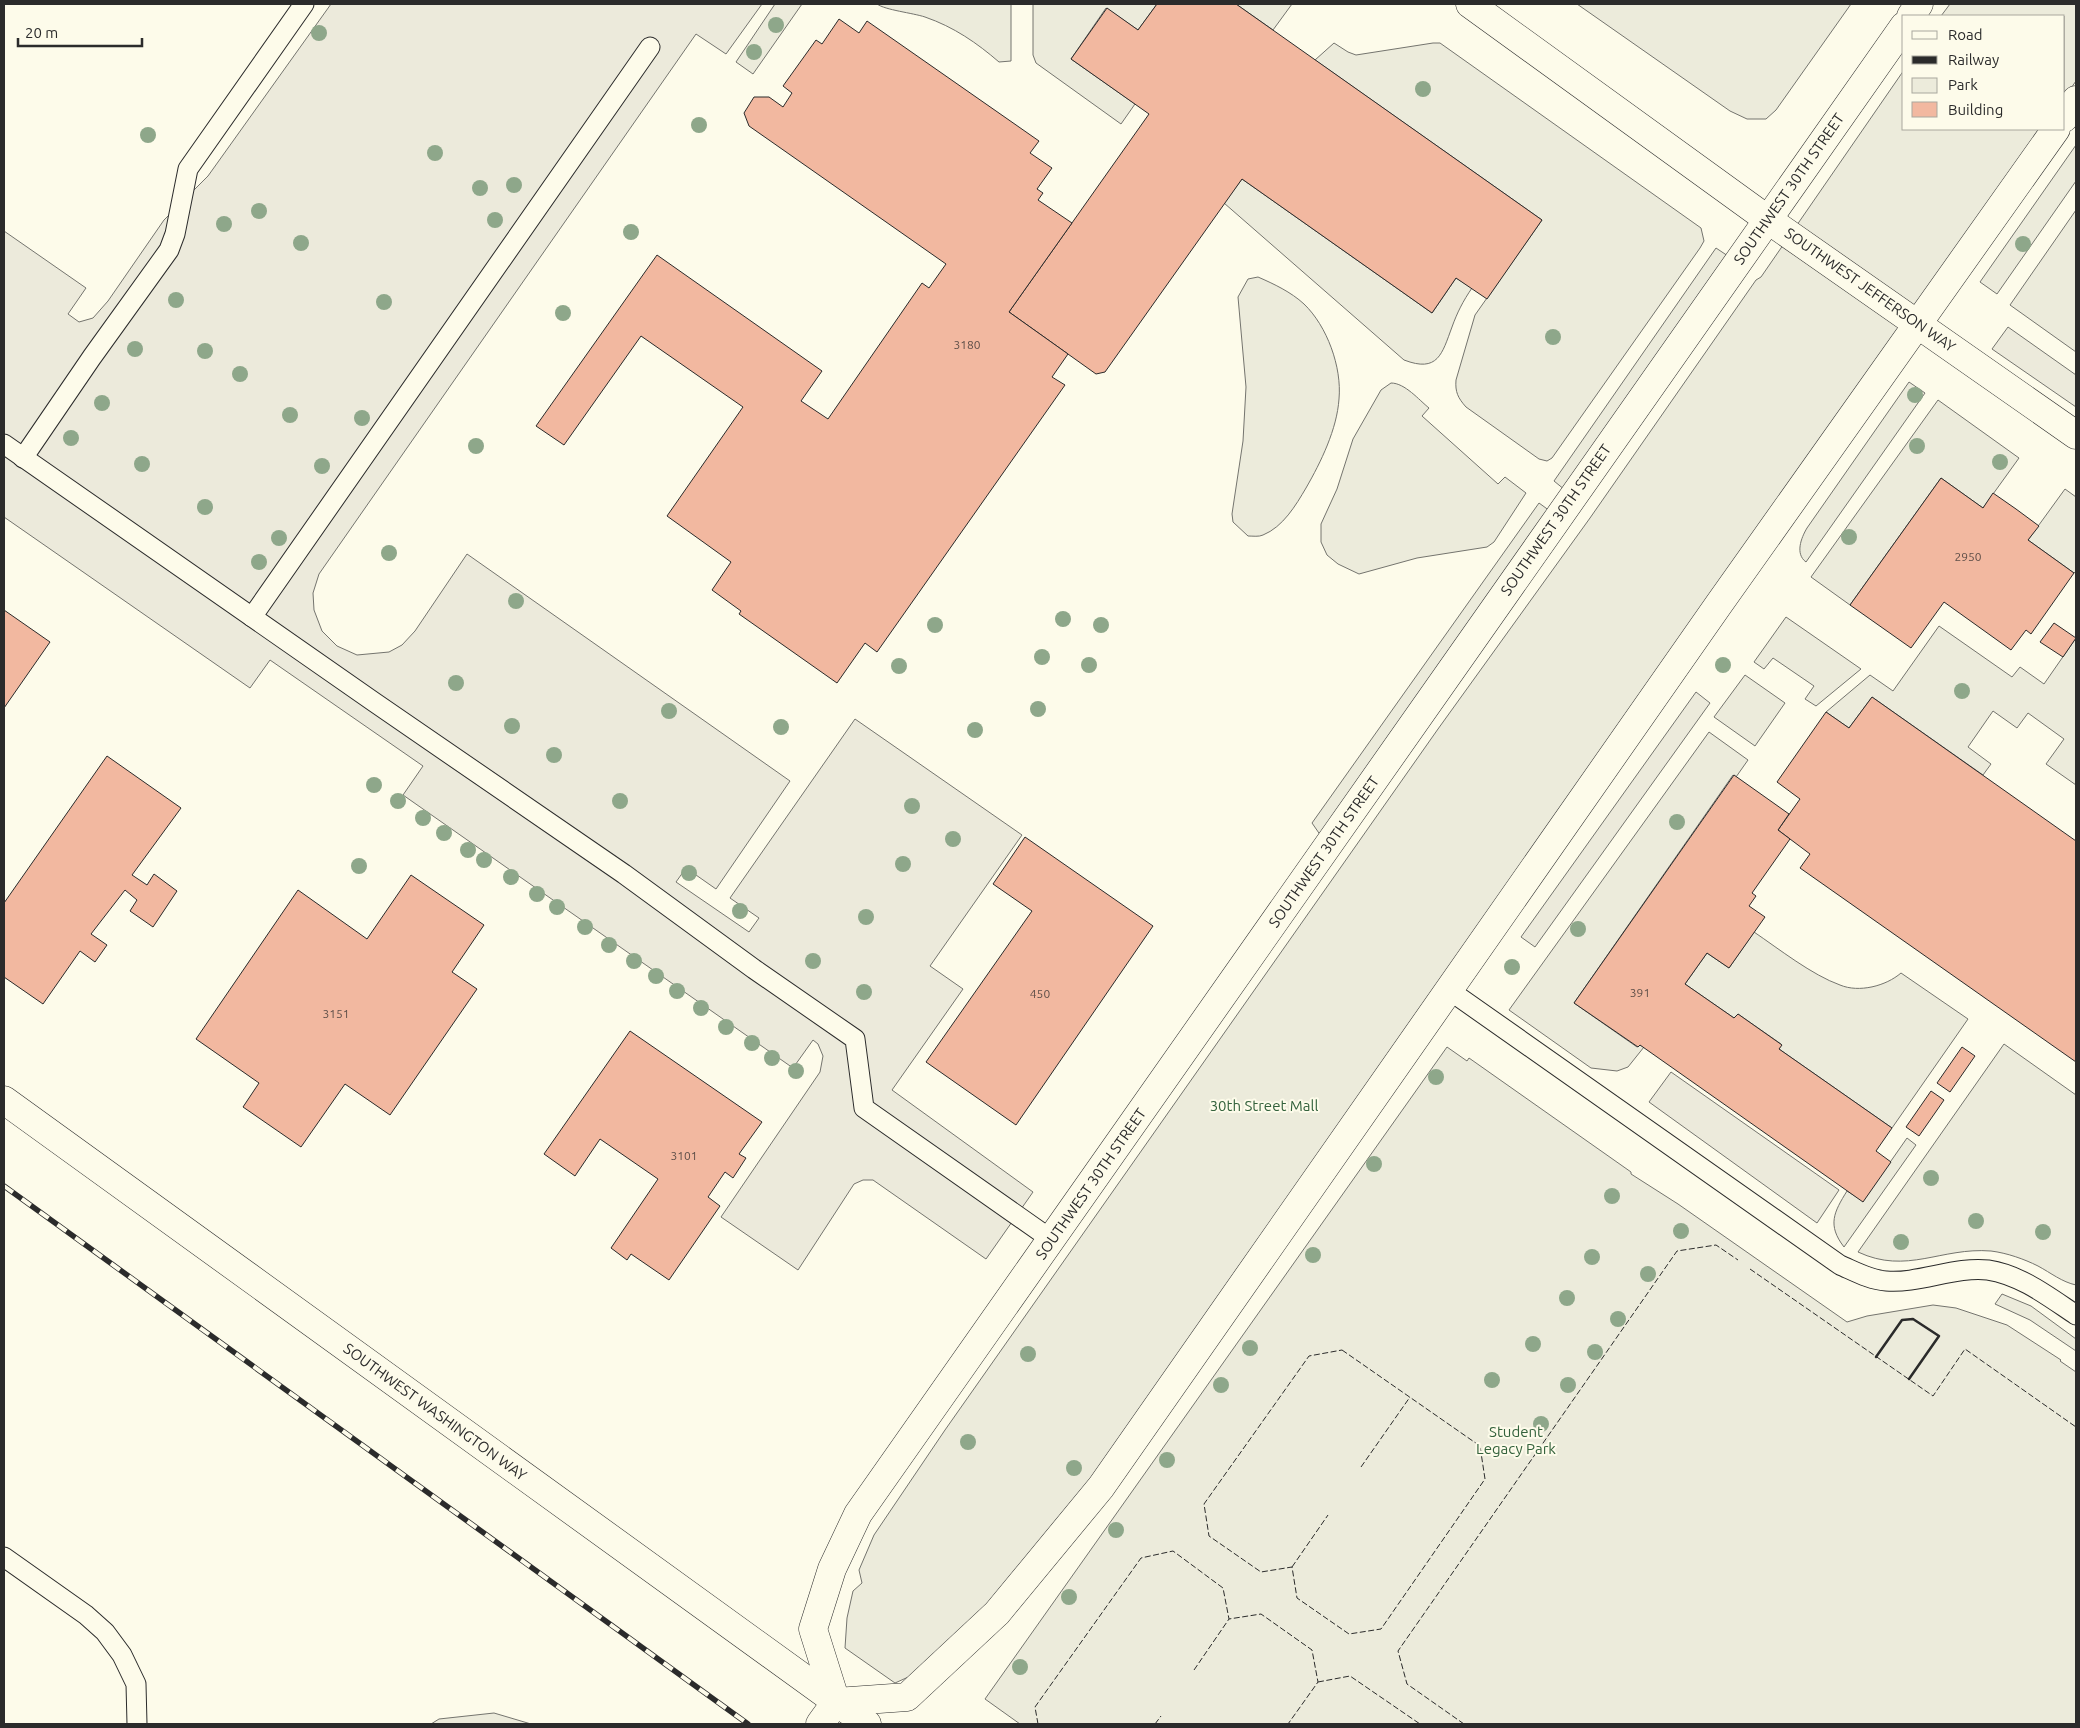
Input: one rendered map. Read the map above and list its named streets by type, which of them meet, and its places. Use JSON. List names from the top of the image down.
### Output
{
  "streets": {
    "street": ["SOUTHWEST 30TH STREET", "SOUTHWEST JEFFERSON WAY", "SOUTHWEST WASHINGTON WAY"]
  },
  "crossings": [
    ["SOUTHWEST 30TH STREET", "SOUTHWEST JEFFERSON WAY"],
    ["SOUTHWEST 30TH STREET", "SOUTHWEST WASHINGTON WAY"]
  ],
  "parks": ["30th Street Mall", "Student Legacy Park"],
  "house_numbers": [
    "3180",
    "2950",
    "391",
    "450",
    "3151",
    "3101"
  ],
  "legend": [
    "Road",
    "Railway",
    "Park",
    "Building"
  ],
  "scale_bar": "20 m"
}
